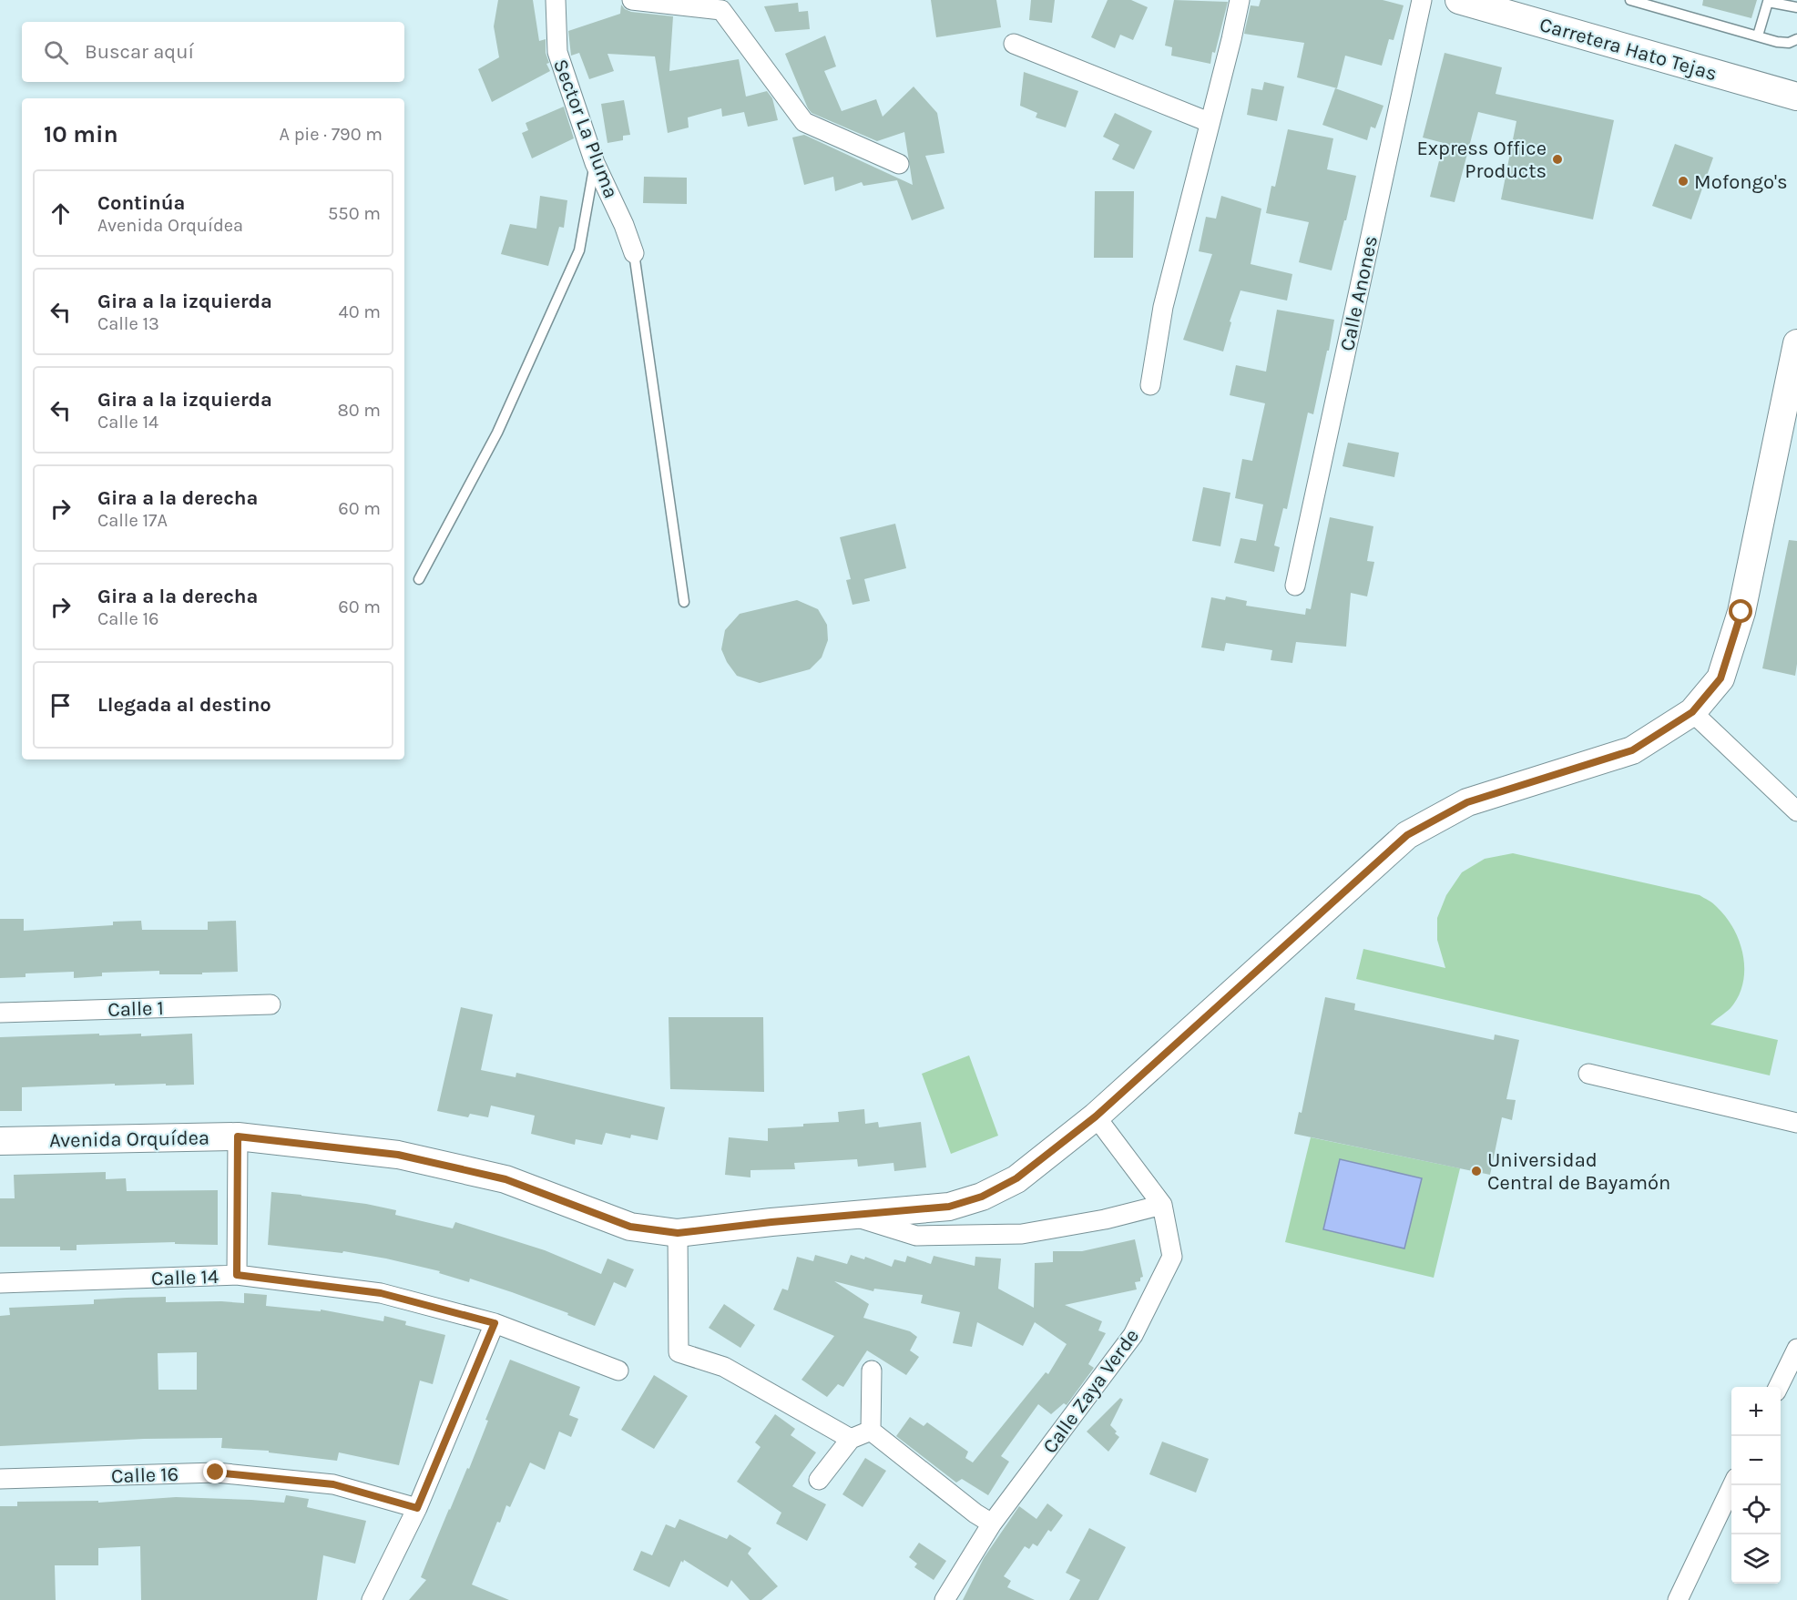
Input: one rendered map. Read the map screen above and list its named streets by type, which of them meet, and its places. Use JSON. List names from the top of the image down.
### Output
{
  "streets": {
    "street": [
      "Carretera Hato Tejas",
      "Sector La Pluma",
      "Calle Anones",
      "Calle 1",
      "Avenida Orquídea",
      "Calle 14",
      "Calle Zaya Verde",
      "Calle 16"
    ]
  },
  "crossings": [
    ["Avenida Orquídea", "Calle Zaya Verde"]
  ],
  "places": ["Express Office Products", "Mofongo's", "Universidad Central de Bayamón"],
  "page": {
    "search": "Buscar aquí",
    "heading": ["10 min", "A pie · 790 m"],
    "list": [
      ["Continúa", "Avenida Orquídea", "550 m"],
      ["Gira a la izquierda", "Calle 13", "40 m"],
      ["Gira a la izquierda", "Calle 14", "80 m"],
      ["Gira a la derecha", "Calle 17A", "60 m"],
      ["Gira a la derecha", "Calle 16", "60 m"],
      "Llegada al destino"
    ],
    "map_buttons": ["+", "−"]
  }
}
